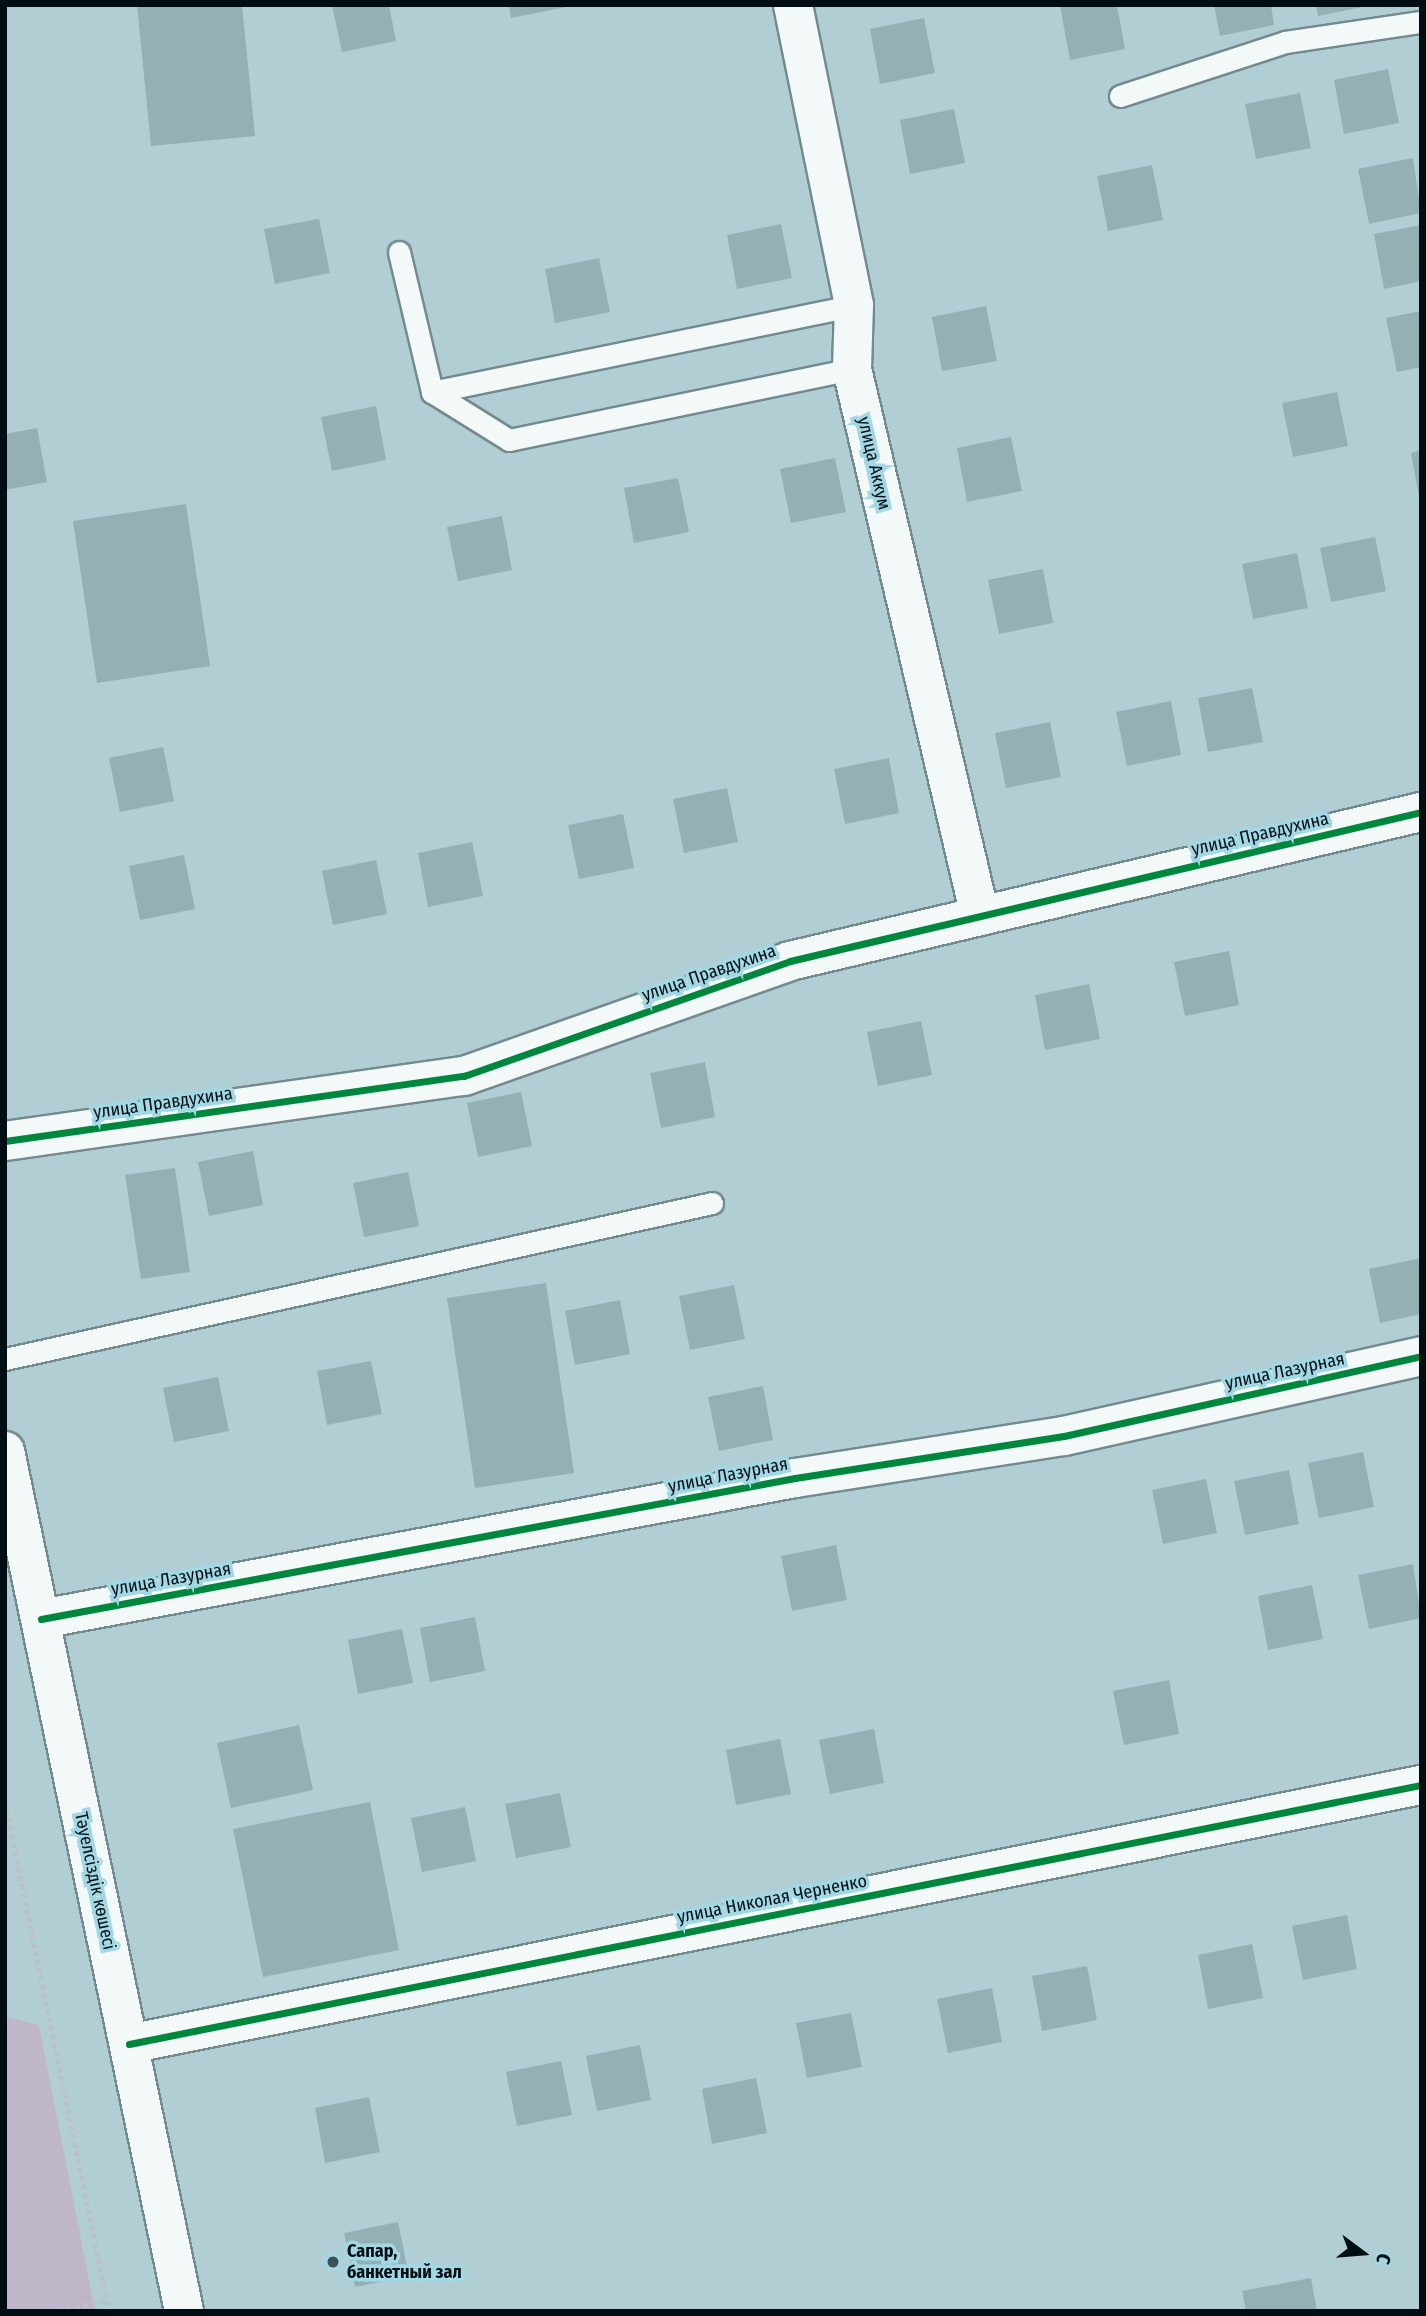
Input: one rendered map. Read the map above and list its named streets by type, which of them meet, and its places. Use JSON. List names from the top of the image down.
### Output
{
  "streets": {
    "street": [
      "улица Аккум",
      "улица Правдухина",
      "улица Лазурная",
      "Тәуелсіздік көшесі",
      "улица Николая Черненко"
    ]
  },
  "crossings": [
    ["улица Аккум", "улица Правдухина"],
    ["улица Лазурная", "Тәуелсіздік көшесі"],
    ["Тәуелсіздік көшесі", "улица Николая Черненко"]
  ],
  "places": ["Сапар, банкетный зал"],
  "north": "right"
}
